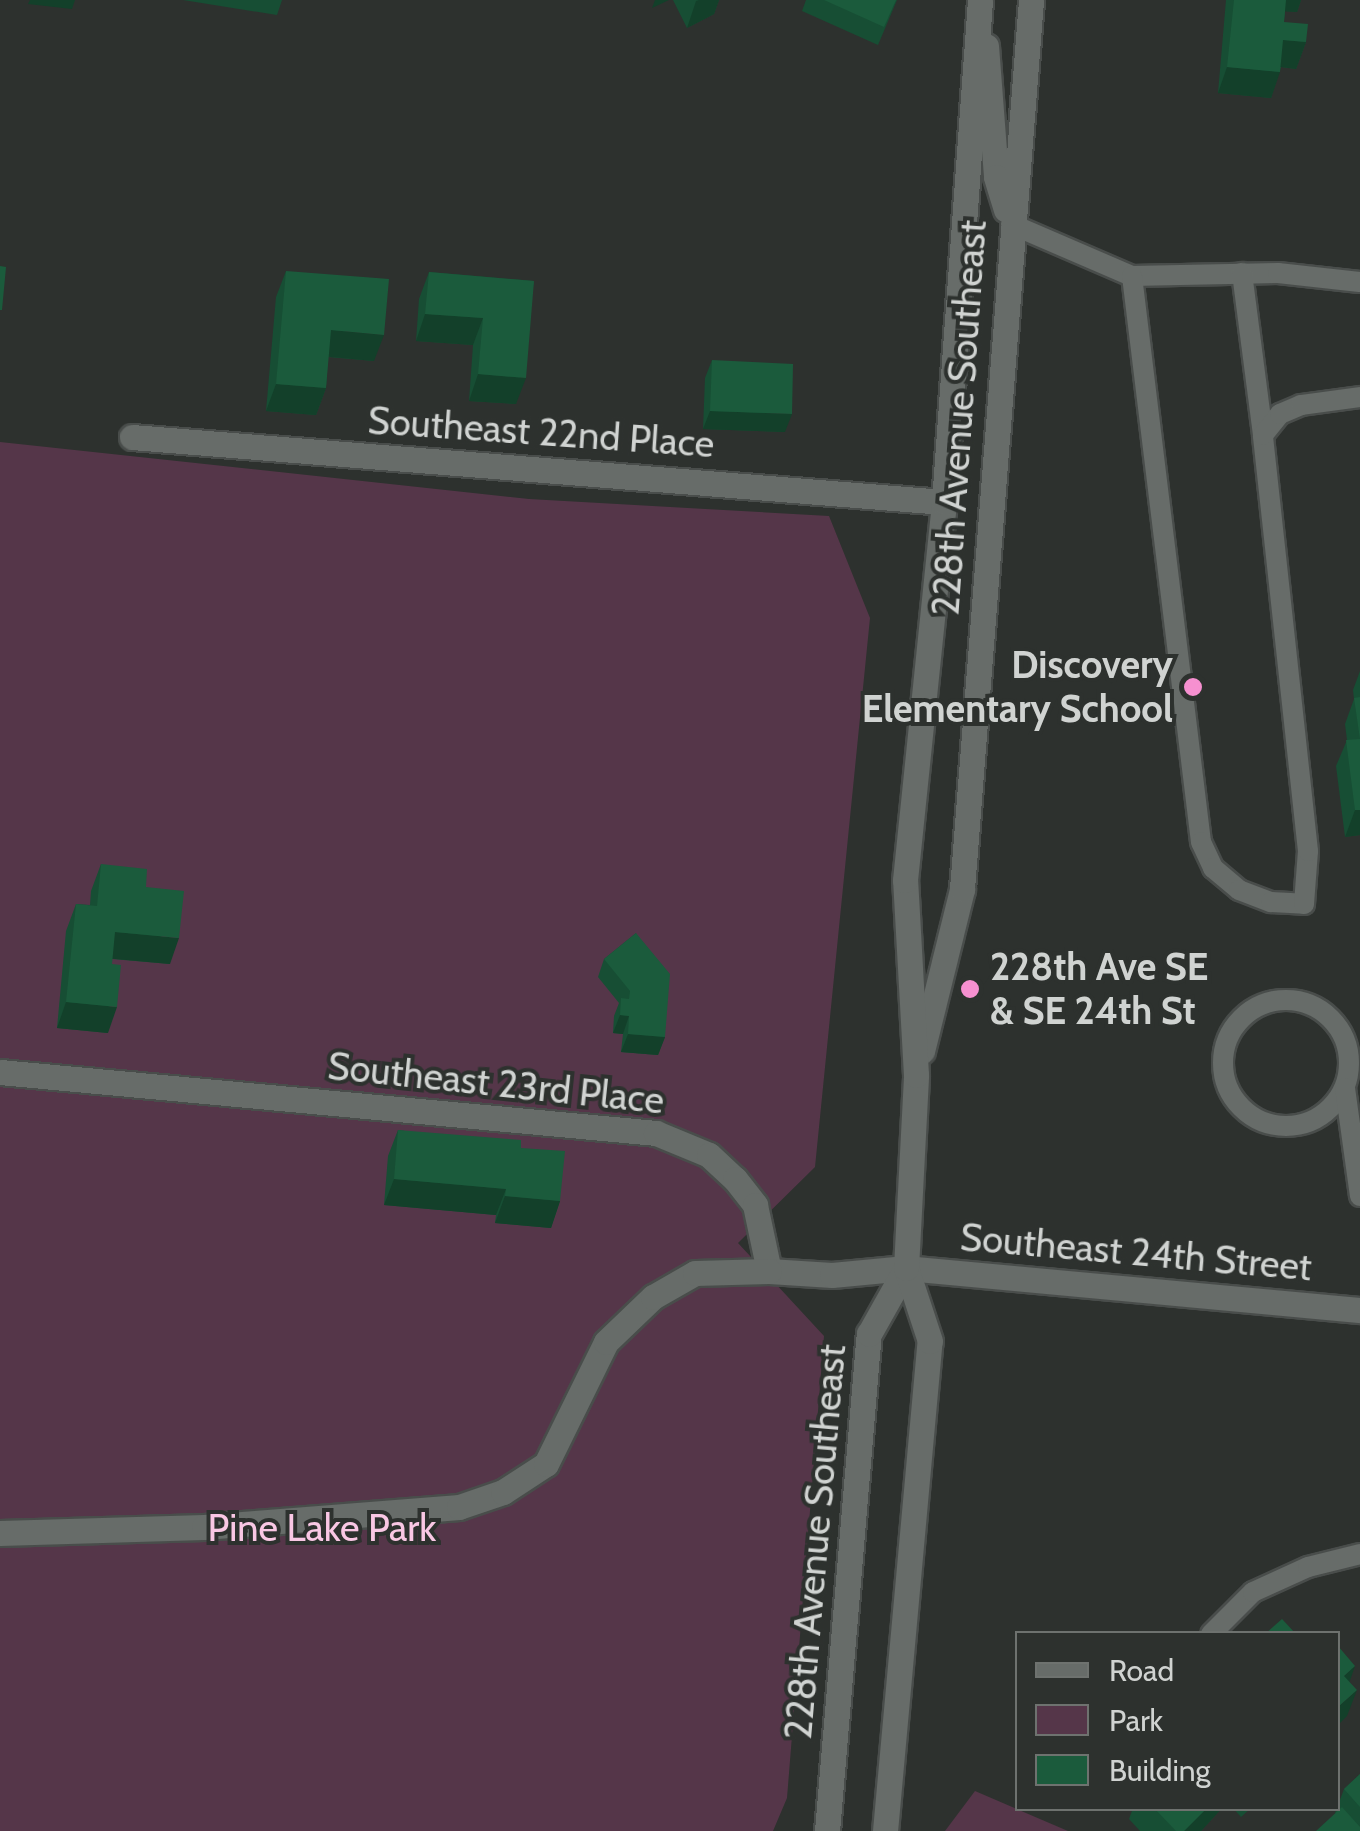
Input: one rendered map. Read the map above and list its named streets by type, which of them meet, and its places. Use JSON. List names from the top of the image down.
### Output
{
  "streets": {
    "main road": [
      "228th Avenue Southeast",
      "Southeast 22nd Place",
      "Southeast 23rd Place",
      "Southeast 24th Street"
    ]
  },
  "crossings": [
    ["228th Avenue Southeast", "Southeast 22nd Place"],
    ["228th Avenue Southeast", "Southeast 24th Street"]
  ],
  "parks": ["Pine Lake Park"],
  "places": ["Discovery Elementary School", "228th Ave SE & SE 24th St"],
  "legend": ["Road", "Park", "Building"]
}
